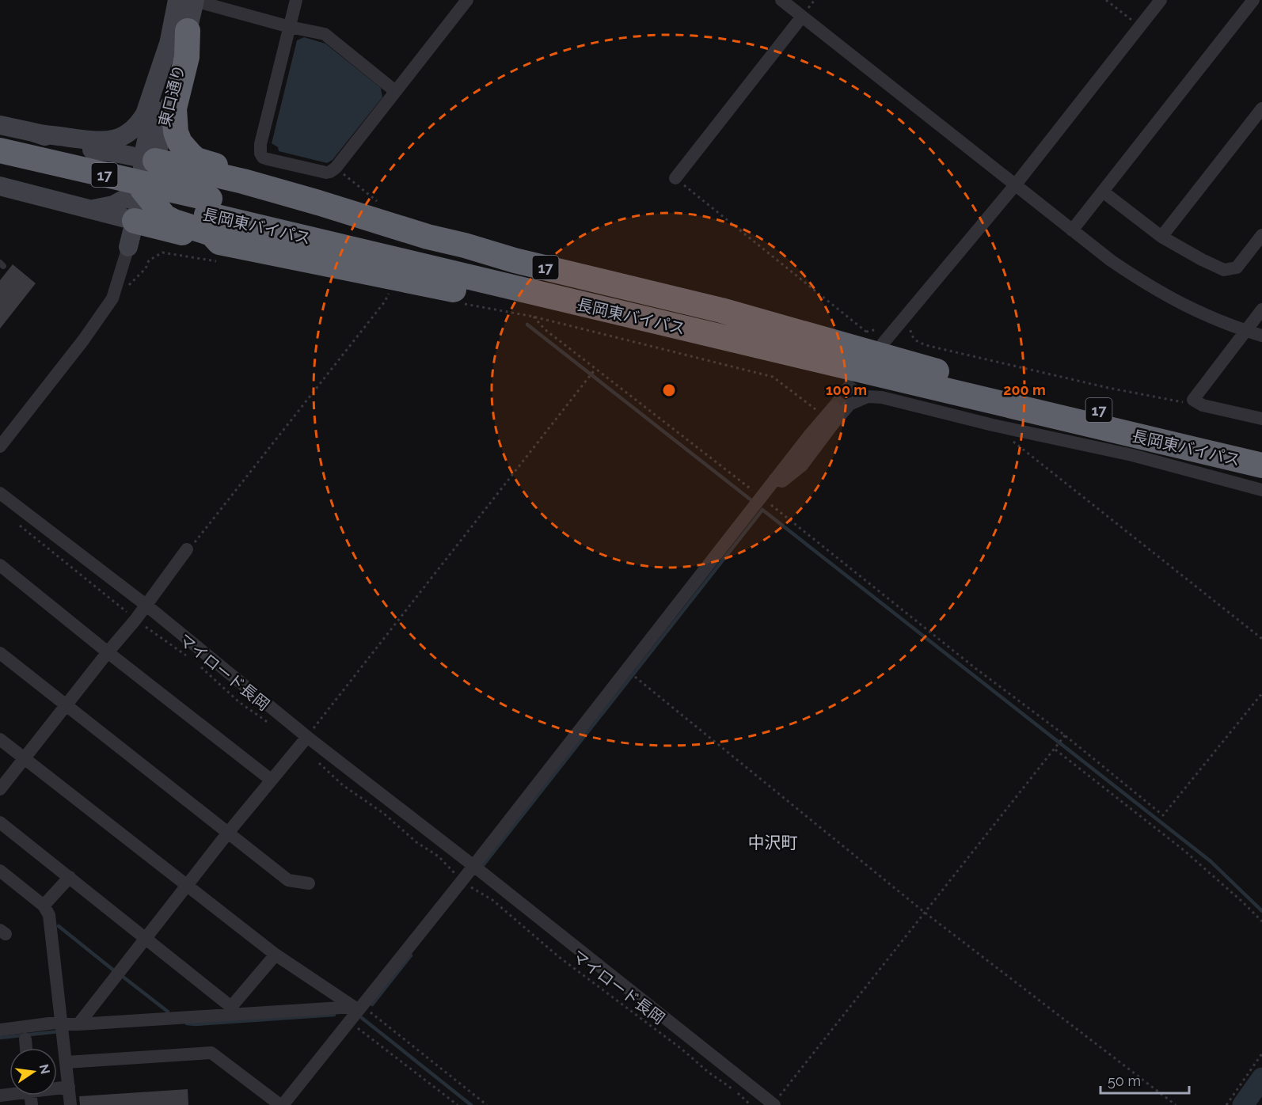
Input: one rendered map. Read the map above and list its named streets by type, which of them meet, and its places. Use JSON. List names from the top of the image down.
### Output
{
  "streets": {
    "highway": ["17", "長岡東バイパス"],
    "street": ["東口通り"],
    "path": ["マイロード長岡"]
  },
  "crossings": [
    ["東口通り", "17"],
    ["17", "長岡東バイパス"]
  ],
  "districts": ["中沢町"],
  "scale_bar": "50 m",
  "north": "right",
  "rings": ["100 m", "200 m"]
}
